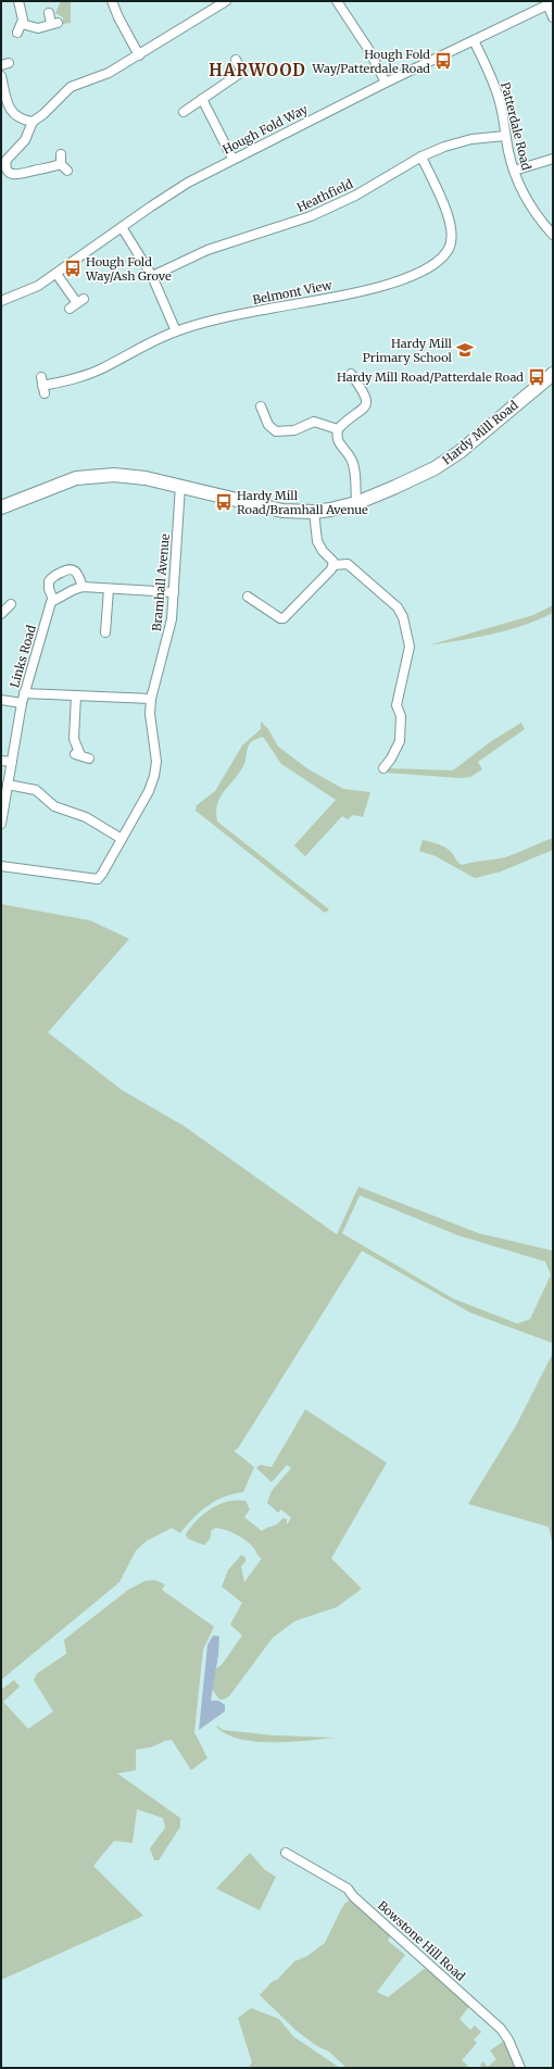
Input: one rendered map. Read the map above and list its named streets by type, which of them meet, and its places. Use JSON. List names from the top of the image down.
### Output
{
  "streets": {
    "main road": ["Hardy Mill Road"],
    "street": [
      "Patterdale Road",
      "Hough Fold Way",
      "Heathfield",
      "Belmont View",
      "Bramhall Avenue",
      "Links Road",
      "Bowstone Hill Road"
    ]
  },
  "crossings": [
    ["Patterdale Road", "Hough Fold Way"],
    ["Patterdale Road", "Heathfield"],
    ["Heathfield", "Belmont View"],
    ["Hardy Mill Road", "Bramhall Avenue"]
  ],
  "districts": ["HARWOOD"],
  "places": {
    "bus stop": [
      "Hough Fold Way/Patterdale Road",
      "Hough Fold Way/Ash Grove",
      "Hardy Mill Road/Patterdale Road",
      "Hardy Mill Road/Bramhall Avenue"
    ],
    "school or university": ["Hardy Mill Primary School"]
  }
}
